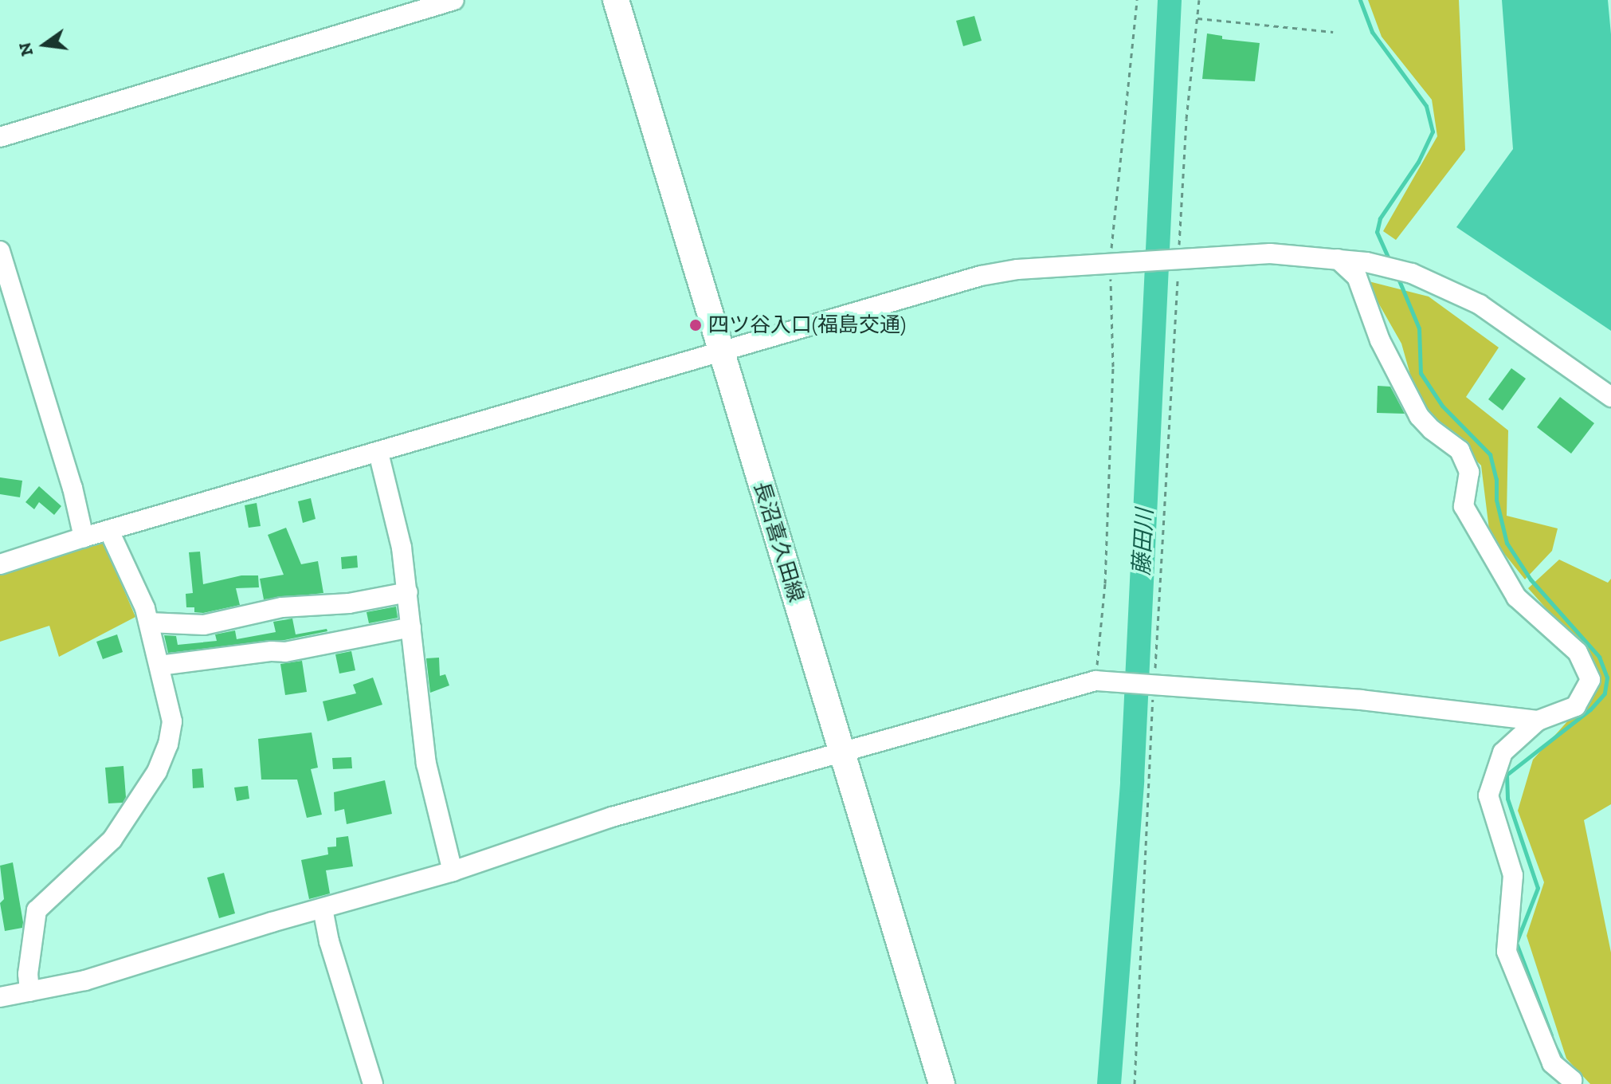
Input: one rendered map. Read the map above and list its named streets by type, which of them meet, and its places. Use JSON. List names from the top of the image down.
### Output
{
  "streets": {
    "main road": ["長沼喜久田線"]
  },
  "water": ["藤田川"],
  "places": ["四ツ谷入口(福島交通)"],
  "north": "left"
}
